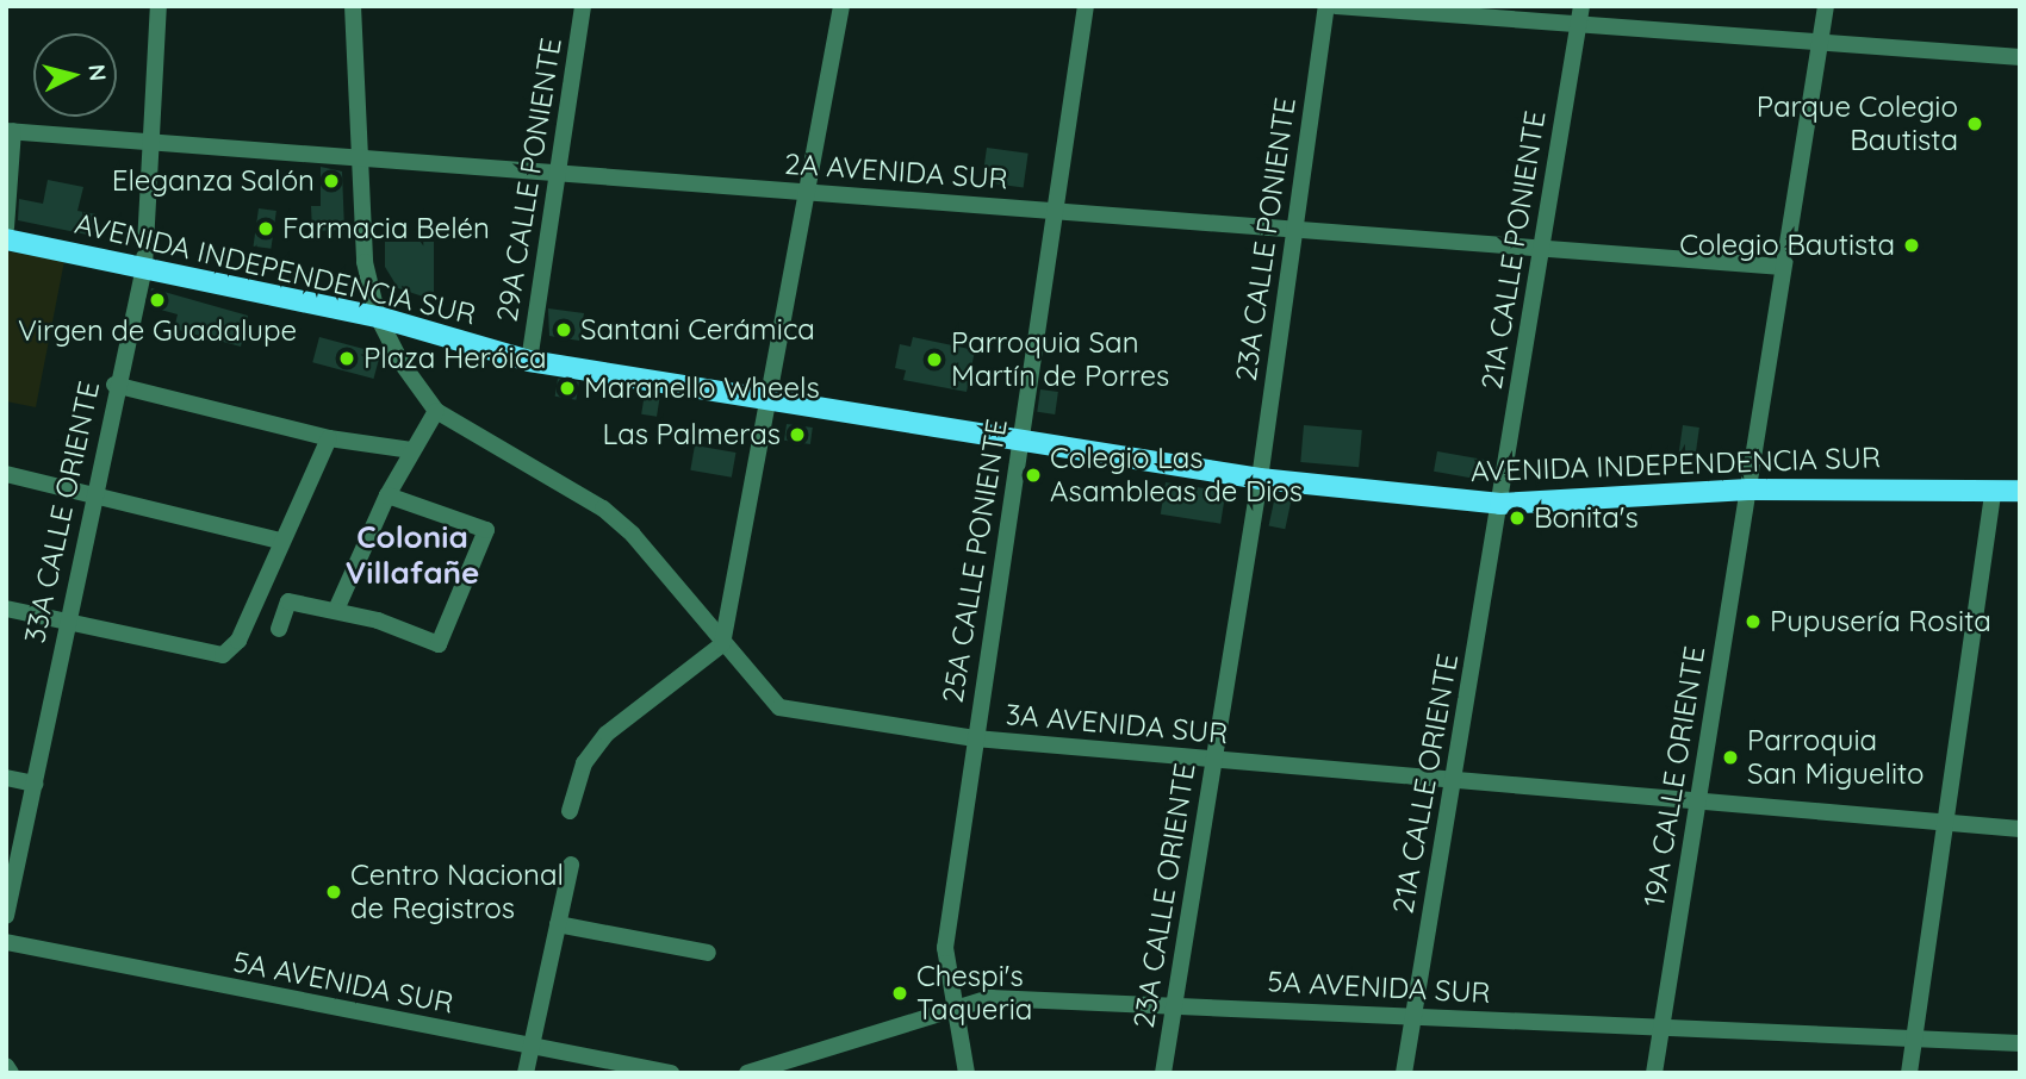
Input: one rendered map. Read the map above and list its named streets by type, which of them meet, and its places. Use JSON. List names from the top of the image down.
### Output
{
  "streets": {
    "main road": ["AVENIDA INDEPENDENCIA SUR"],
    "street": [
      "2A AVENIDA SUR",
      "29A CALLE PONIENTE",
      "23A CALLE PONIENTE",
      "21A CALLE PONIENTE",
      "33A CALLE ORIENTE",
      "25A CALLE PONIENTE",
      "3A AVENIDA SUR",
      "19A CALLE ORIENTE",
      "21A CALLE ORIENTE",
      "23A CALLE ORIENTE",
      "5A AVENIDA SUR"
    ]
  },
  "crossings": [
    ["2A AVENIDA SUR", "29A CALLE PONIENTE"],
    ["2A AVENIDA SUR", "23A CALLE PONIENTE"],
    ["2A AVENIDA SUR", "21A CALLE PONIENTE"],
    ["2A AVENIDA SUR", "33A CALLE ORIENTE"],
    ["2A AVENIDA SUR", "25A CALLE PONIENTE"],
    ["2A AVENIDA SUR", "3A AVENIDA SUR"],
    ["2A AVENIDA SUR", "19A CALLE ORIENTE"],
    ["29A CALLE PONIENTE", "AVENIDA INDEPENDENCIA SUR"],
    ["23A CALLE PONIENTE", "AVENIDA INDEPENDENCIA SUR"],
    ["23A CALLE PONIENTE", "23A CALLE ORIENTE"],
    ["21A CALLE PONIENTE", "AVENIDA INDEPENDENCIA SUR"],
    ["21A CALLE PONIENTE", "21A CALLE ORIENTE"],
    ["AVENIDA INDEPENDENCIA SUR", "33A CALLE ORIENTE"],
    ["AVENIDA INDEPENDENCIA SUR", "25A CALLE PONIENTE"],
    ["AVENIDA INDEPENDENCIA SUR", "3A AVENIDA SUR"],
    ["AVENIDA INDEPENDENCIA SUR", "19A CALLE ORIENTE"],
    ["AVENIDA INDEPENDENCIA SUR", "21A CALLE ORIENTE"],
    ["AVENIDA INDEPENDENCIA SUR", "23A CALLE ORIENTE"],
    ["25A CALLE PONIENTE", "3A AVENIDA SUR"],
    ["25A CALLE PONIENTE", "5A AVENIDA SUR"],
    ["3A AVENIDA SUR", "19A CALLE ORIENTE"],
    ["3A AVENIDA SUR", "21A CALLE ORIENTE"],
    ["3A AVENIDA SUR", "23A CALLE ORIENTE"],
    ["19A CALLE ORIENTE", "5A AVENIDA SUR"],
    ["21A CALLE ORIENTE", "5A AVENIDA SUR"],
    ["23A CALLE ORIENTE", "5A AVENIDA SUR"]
  ],
  "districts": ["Colonia Villafañe"],
  "places": [
    "Parque Colegio Bautista",
    "Eleganza Salón",
    "Farmacia Belén",
    "Colegio Bautista",
    "Virgen de Guadalupe",
    "Santani Cerámica",
    "Plaza Heróica",
    "Parroquia San Martín de Porres",
    "Maranello Wheels",
    "Las Palmeras",
    "Colegio Las Asambleas de Dios",
    "Bonita's",
    "Pupusería Rosita",
    "Parroquia San Miguelito",
    "Centro Nacional de Registros",
    "Chespi's Taqueria"
  ],
  "north": "right"
}
